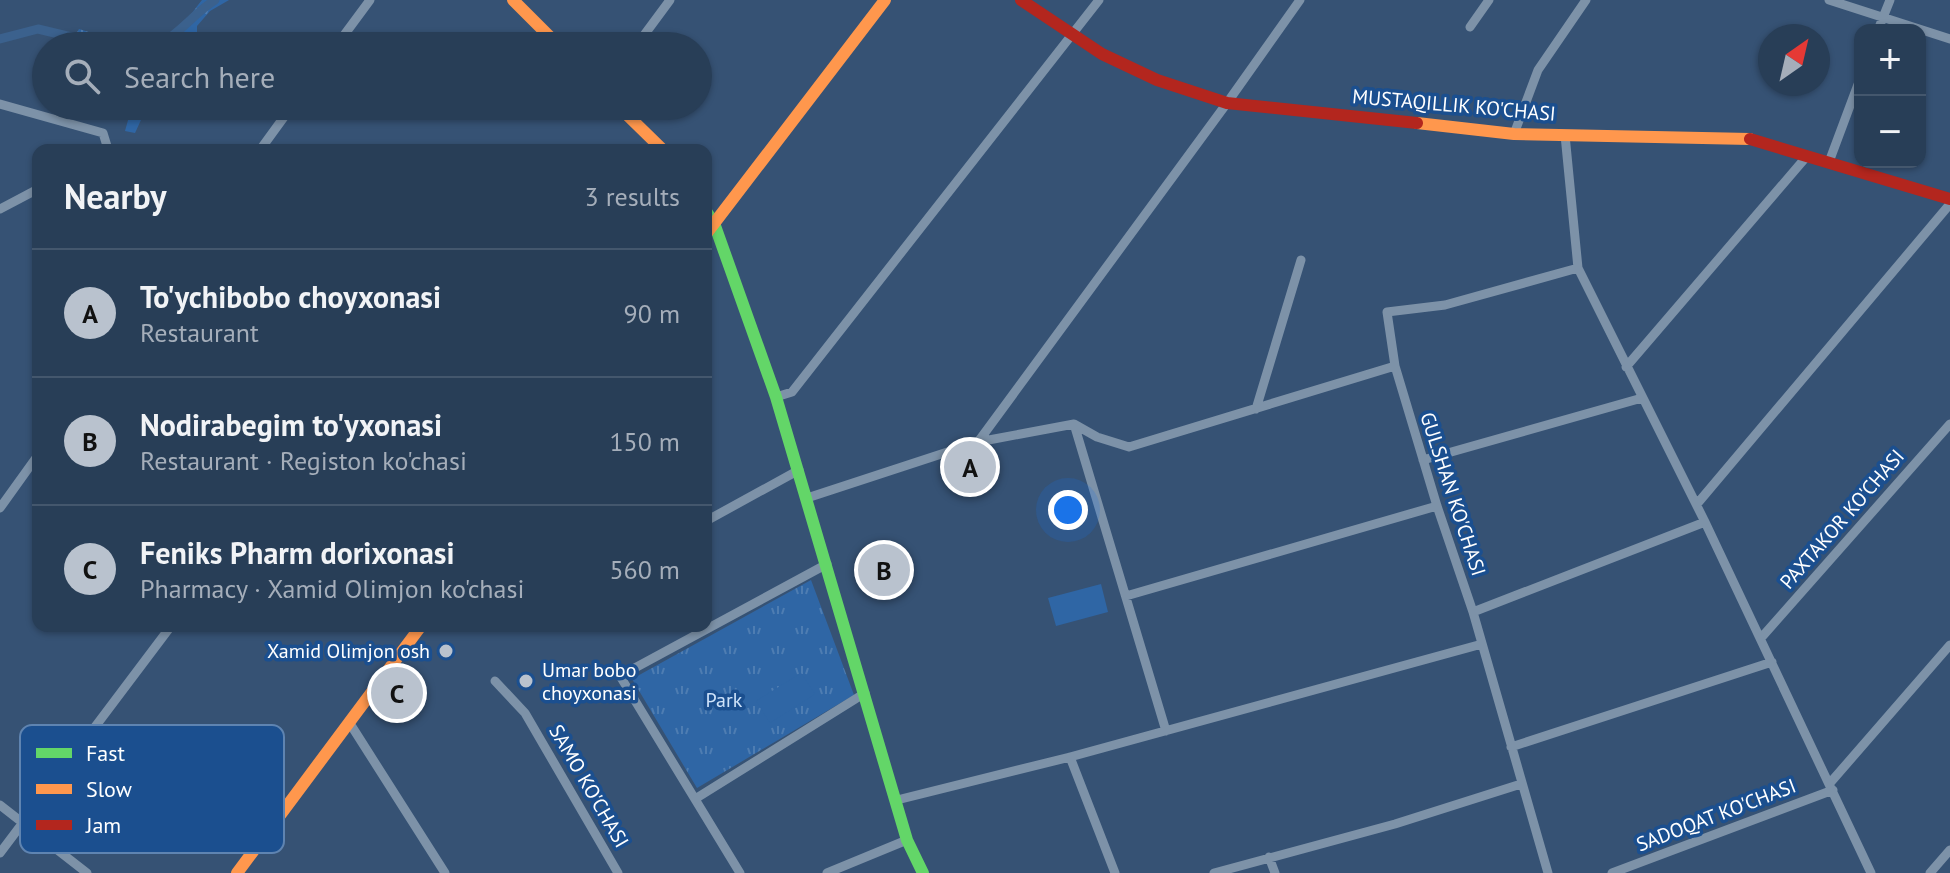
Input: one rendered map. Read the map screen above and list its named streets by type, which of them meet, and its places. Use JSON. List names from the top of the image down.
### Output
{
  "streets": {
    "street": [
      "MUSTAQILLIK KO'CHASI",
      "GULSHAN KO'CHASI",
      "PAXTAKOR KO'CHASI",
      "SAMO KO'CHASI",
      "SADOQAT KO'CHASI"
    ]
  },
  "parks": ["Park"],
  "places": ["Xamid Olimjon osh", "Umar bobo choyxonasi"],
  "legend": ["Fast", "Slow", "Jam"],
  "north": "top right",
  "page": {
    "map_buttons": ["+", "−"],
    "search": "Search here",
    "heading": ["Nearby", "3 results"],
    "list": [
      {
        "mark": "A",
        "name": "To'ychibobo choyxonasi",
        "note": "Restaurant",
        "value": "90 m"
      },
      {
        "mark": "B",
        "name": "Nodirabegim to'yxonasi",
        "note": "Restaurant · Registon ko'chasi",
        "value": "150 m"
      },
      {
        "mark": "C",
        "name": "Feniks Pharm dorixonasi",
        "note": "Pharmacy · Xamid Olimjon ko'chasi",
        "value": "560 m"
      }
    ],
    "pins": ["A", "B", "C"]
  }
}
